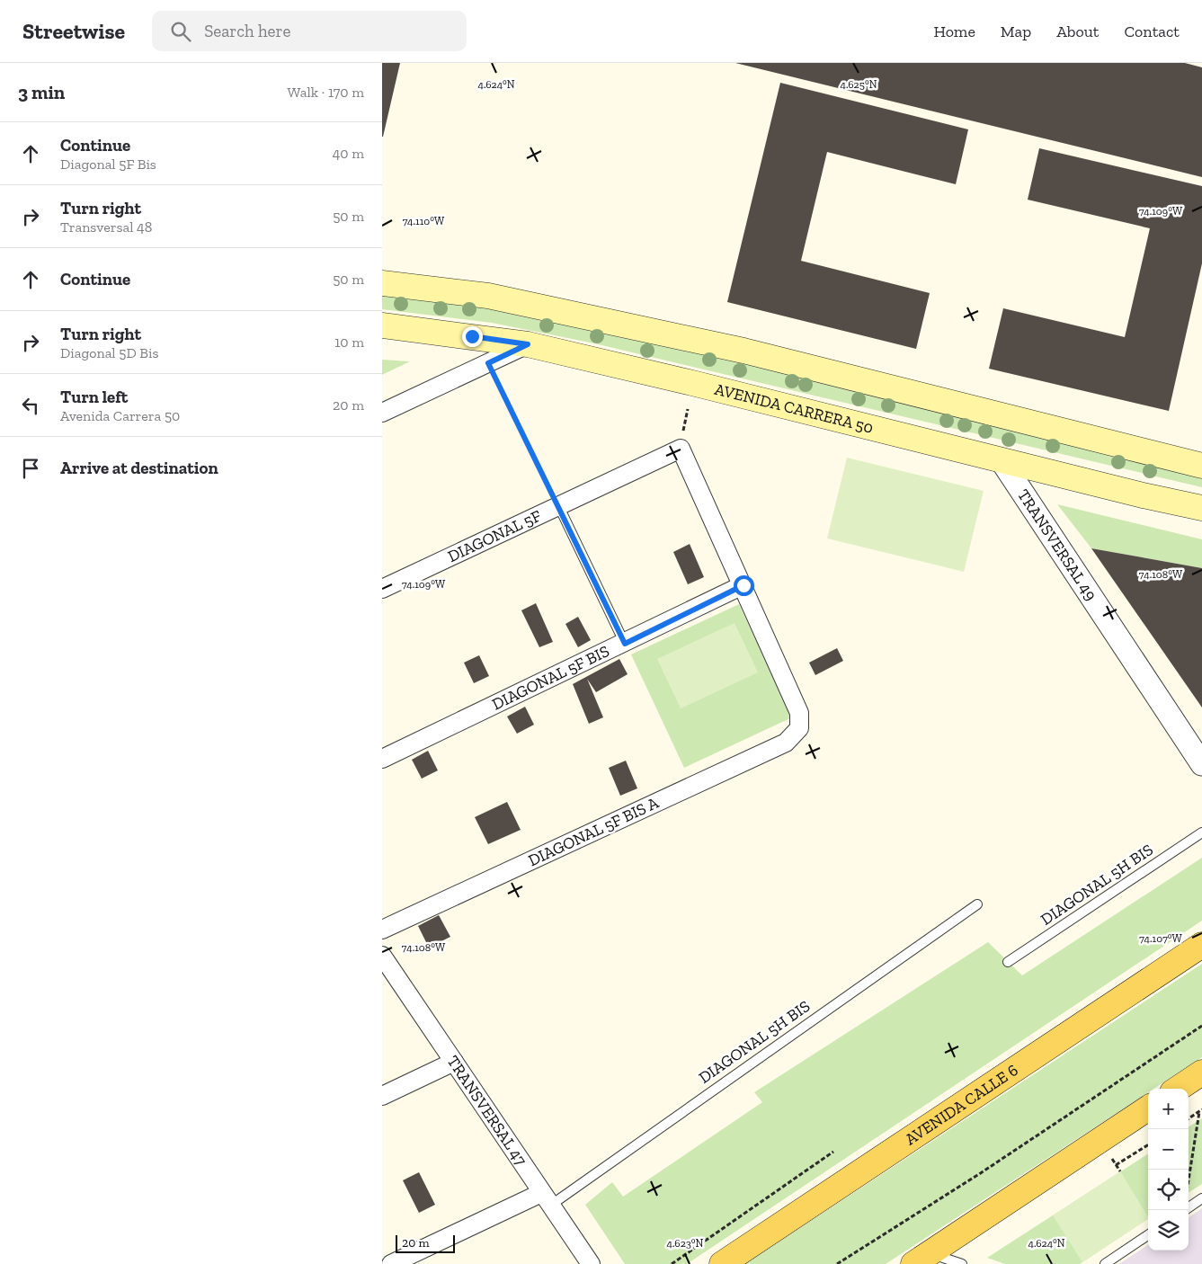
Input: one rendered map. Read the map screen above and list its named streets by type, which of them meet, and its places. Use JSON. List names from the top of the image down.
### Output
{
  "streets": {
    "main road": ["AVENIDA CARRERA 50", "AVENIDA CALLE 6"],
    "street": [
      "DIAGONAL 5F",
      "TRANSVERSAL 49",
      "DIAGONAL 5F BIS",
      "DIAGONAL 5F BIS A",
      "TRANSVERSAL 47"
    ],
    "lane": ["DIAGONAL 5H BIS"]
  },
  "crossings": [
    ["AVENIDA CARRERA 50", "TRANSVERSAL 49"],
    ["DIAGONAL 5F", "DIAGONAL 5F BIS"],
    ["DIAGONAL 5F", "DIAGONAL 5F BIS A"],
    ["DIAGONAL 5F BIS", "DIAGONAL 5F BIS A"],
    ["DIAGONAL 5H BIS", "TRANSVERSAL 47"]
  ],
  "scale_bar": "20 m",
  "page": {
    "header": "Streetwise",
    "search": "Search here",
    "nav": [
      "Home",
      "Map",
      "About",
      "Contact"
    ],
    "heading": ["3 min", "Walk · 170 m"],
    "list": [
      ["Continue", "Diagonal 5F Bis", "40 m"],
      ["Turn right", "Transversal 48", "50 m"],
      ["Continue", "50 m"],
      ["Turn right", "Diagonal 5D Bis", "10 m"],
      ["Turn left", "Avenida Carrera 50", "20 m"],
      "Arrive at destination"
    ],
    "map_buttons": ["+", "−"],
    "scale": "20 m"
  },
  "coordinates": [
    "4.624°N",
    "4.625°N",
    "74.109°W",
    "74.110°W",
    "74.108°W",
    "74.107°W",
    "4.623°N"
  ]
}
